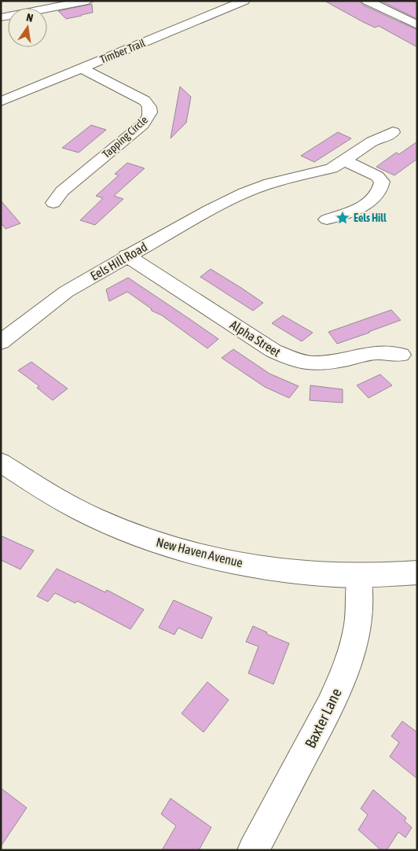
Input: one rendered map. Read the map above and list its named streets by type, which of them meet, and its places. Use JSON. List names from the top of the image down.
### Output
{
  "streets": {
    "street": [
      "Timber Trail",
      "Tapping Circle",
      "Eels Hill Road",
      "Alpha Street",
      "New Haven Avenue",
      "Baxter Lane"
    ]
  },
  "crossings": [
    ["Timber Trail", "Tapping Circle"],
    ["Eels Hill Road", "Alpha Street"],
    ["New Haven Avenue", "Baxter Lane"]
  ],
  "places": {
    "place": ["Eels Hill"]
  },
  "north": "top"
}
